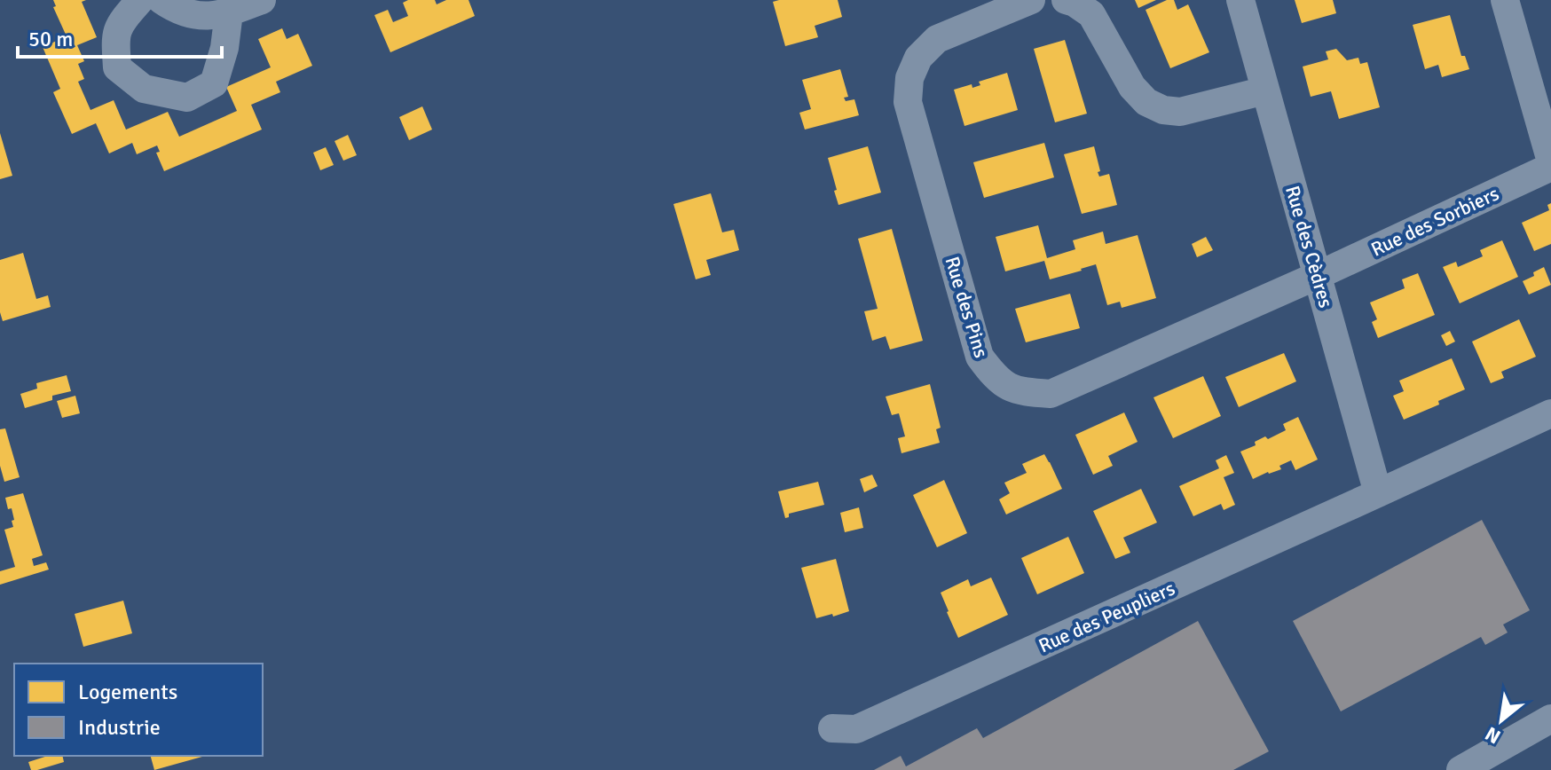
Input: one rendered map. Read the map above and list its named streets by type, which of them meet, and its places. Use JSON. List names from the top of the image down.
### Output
{
  "streets": {
    "street": [
      "Rue des Sorbiers",
      "Rue des Cèdres",
      "Rue des Pins",
      "Rue des Peupliers"
    ]
  },
  "crossings": [
    ["Rue des Sorbiers", "Rue des Cèdres"],
    ["Rue des Sorbiers", "Rue des Pins"],
    ["Rue des Cèdres", "Rue des Pins"],
    ["Rue des Cèdres", "Rue des Peupliers"]
  ],
  "legend": ["Logements", "Industrie"],
  "scale_bar": "50 m",
  "north": "bottom left"
}
